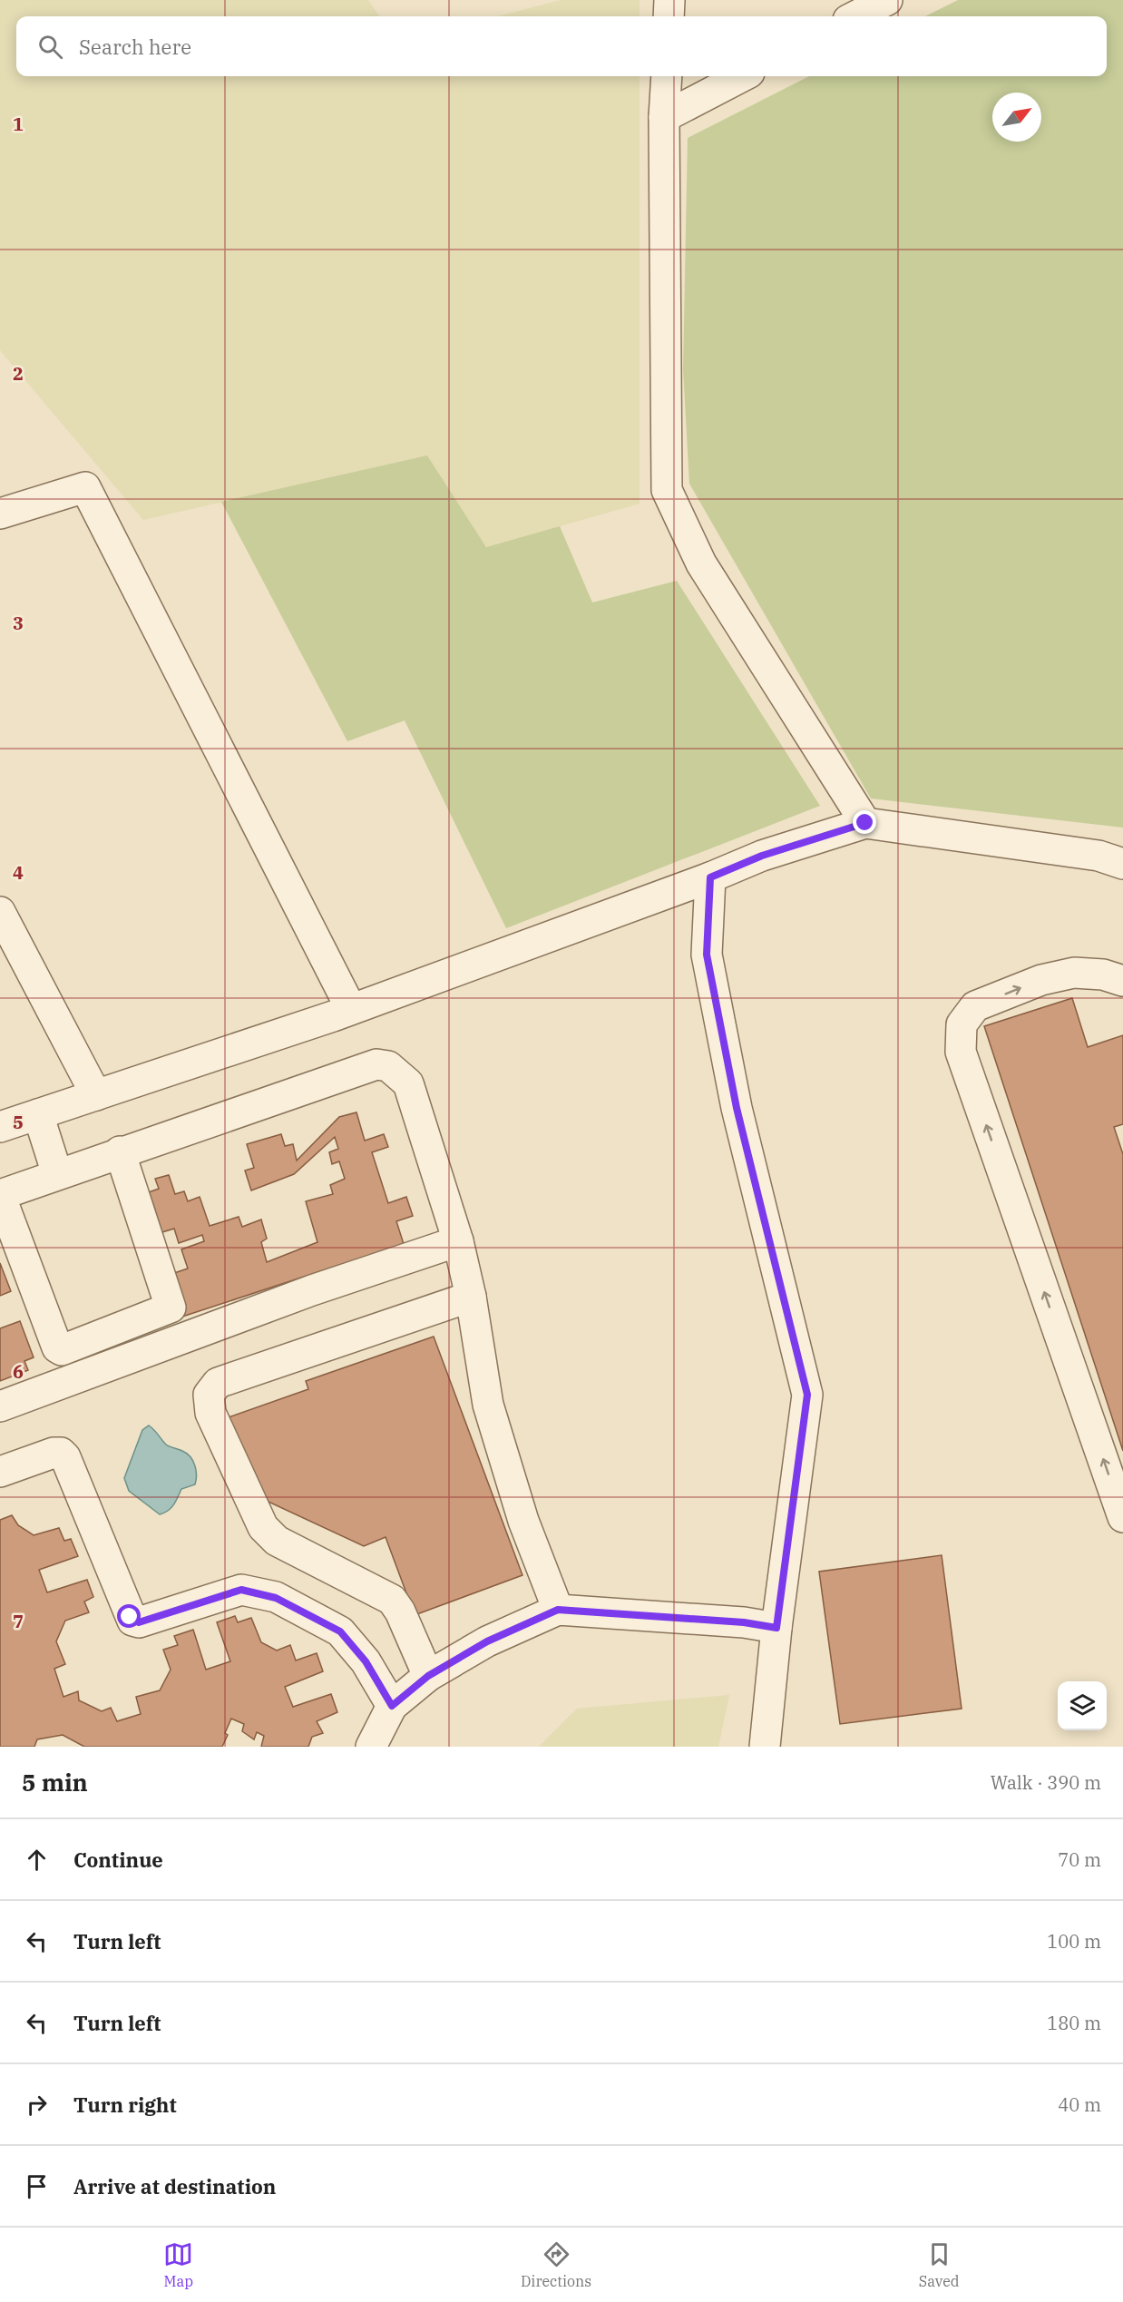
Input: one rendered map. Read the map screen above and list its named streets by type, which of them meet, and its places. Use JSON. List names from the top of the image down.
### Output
{
  "north": "top right",
  "page": {
    "search": "Search here",
    "heading": ["5 min", "Walk · 390 m"],
    "list": [
      ["Continue", "70 m"],
      ["Turn left", "100 m"],
      ["Turn left", "180 m"],
      ["Turn right", "40 m"],
      "Arrive at destination"
    ],
    "nav": ["Map", "Directions", "Saved"]
  },
  "grid": {
    "rows": [
      "1",
      "2",
      "3",
      "4",
      "5",
      "6",
      "7"
    ]
  }
}
